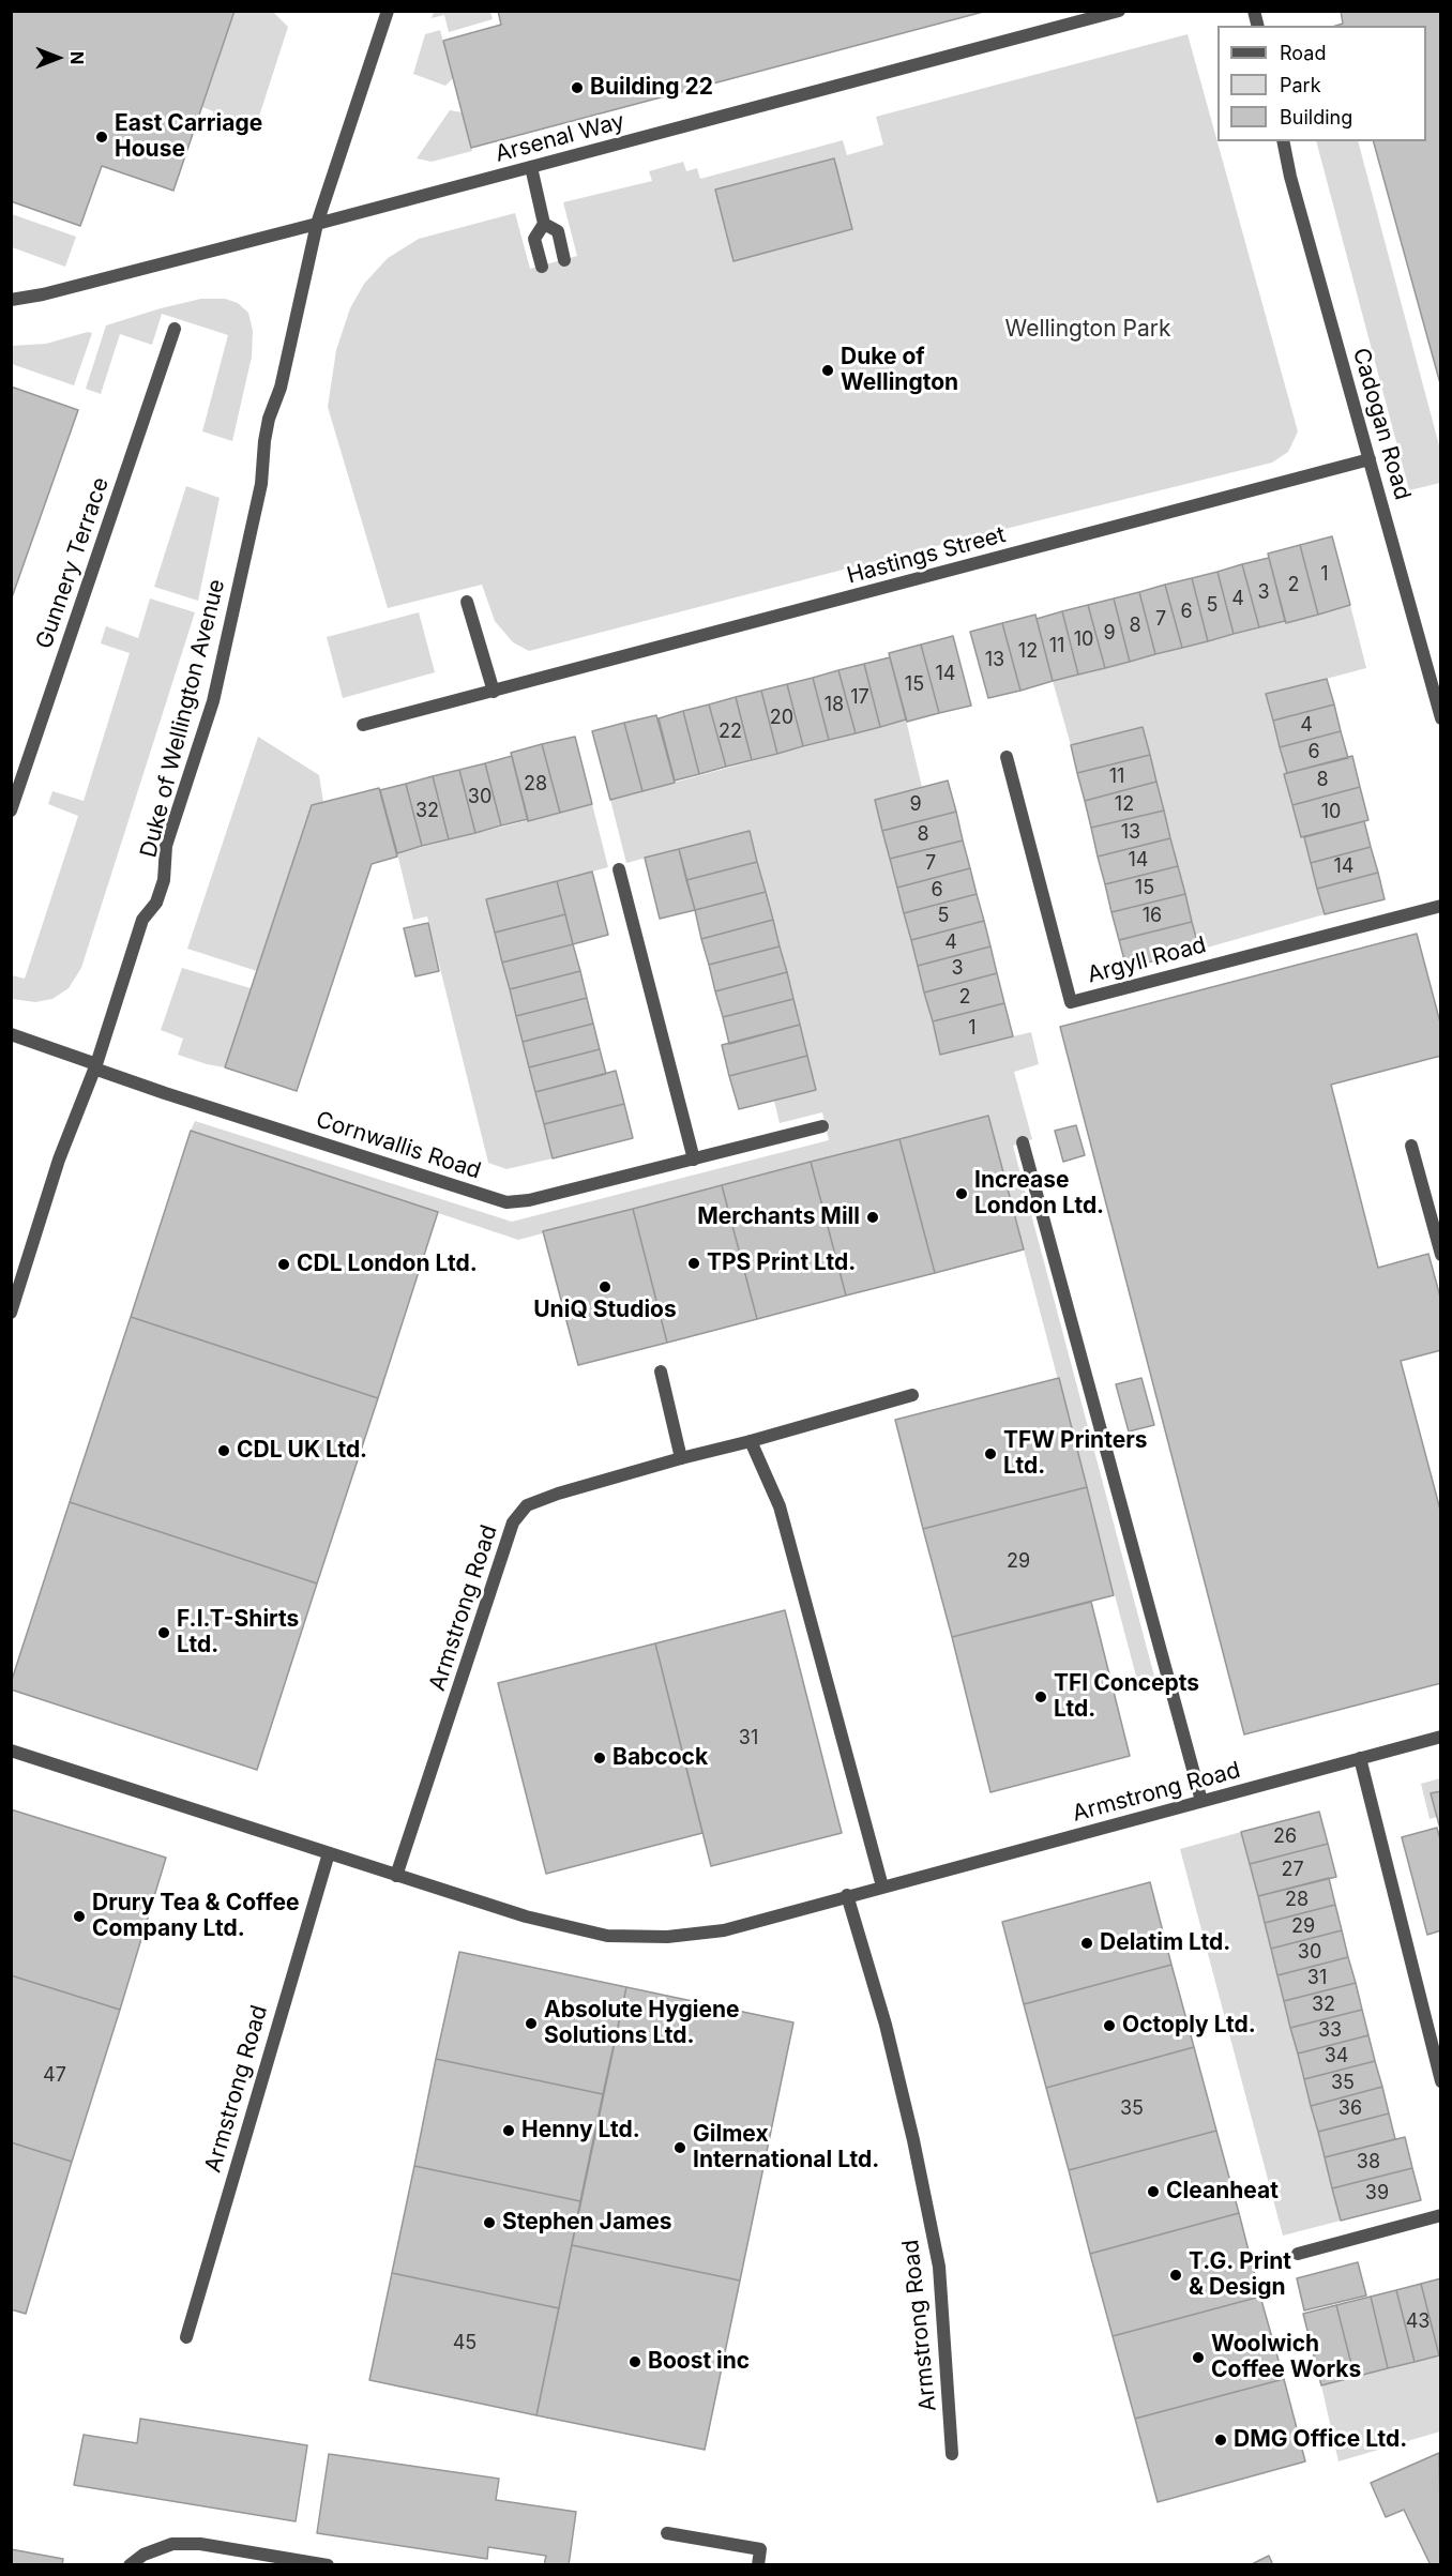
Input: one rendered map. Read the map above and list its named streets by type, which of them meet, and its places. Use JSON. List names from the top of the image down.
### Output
{
  "streets": {
    "street": [
      "Arsenal Way",
      "Cadogan Road",
      "Hastings Street",
      "Gunnery Terrace",
      "Duke of Wellington Avenue",
      "Argyll Road",
      "Cornwallis Road",
      "Armstrong Road"
    ]
  },
  "crossings": [
    ["Arsenal Way", "Duke of Wellington Avenue"],
    ["Cadogan Road", "Hastings Street"],
    ["Duke of Wellington Avenue", "Cornwallis Road"]
  ],
  "parks": ["Wellington Park"],
  "places": [
    "Building 22",
    "East Carriage House",
    "Duke of Wellington",
    "Increase London Ltd.",
    "Merchants Mill",
    "TPS Print Ltd.",
    "CDL London Ltd.",
    "UniQ Studios",
    "CDL UK Ltd.",
    "TFW Printers Ltd.",
    "F.I.T-Shirts Ltd.",
    "TFI Concepts Ltd.",
    "Babcock",
    "Drury Tea & Coffee Company Ltd.",
    "Delatim Ltd.",
    "Absolute Hygiene Solutions Ltd.",
    "Octoply Ltd.",
    "Henny Ltd.",
    "Gilmex International Ltd.",
    "Cleanheat",
    "Stephen James",
    "T.G. Print & Design",
    "Woolwich Coffee Works",
    "Boost inc",
    "DMG Office Ltd."
  ],
  "house_numbers": [
    "1",
    "2",
    "3",
    "4",
    "5",
    "6",
    "7",
    "8",
    "9",
    "10",
    "11",
    "12",
    "13",
    "14",
    "15",
    "17",
    "18",
    "20",
    "4",
    "22",
    "6",
    "11",
    "8",
    "28",
    "30",
    "9",
    "12",
    "32",
    "10",
    "13",
    "8",
    "14",
    "7",
    "14",
    "15",
    "6",
    "5",
    "16",
    "4",
    "3",
    "2",
    "1",
    "29",
    "31",
    "26",
    "27",
    "28",
    "29",
    "30",
    "31",
    "32",
    "33",
    "34",
    "47",
    "35",
    "35",
    "36",
    "38",
    "39",
    "43",
    "45"
  ],
  "legend": ["Road", "Park", "Building"],
  "north": "right"
}
